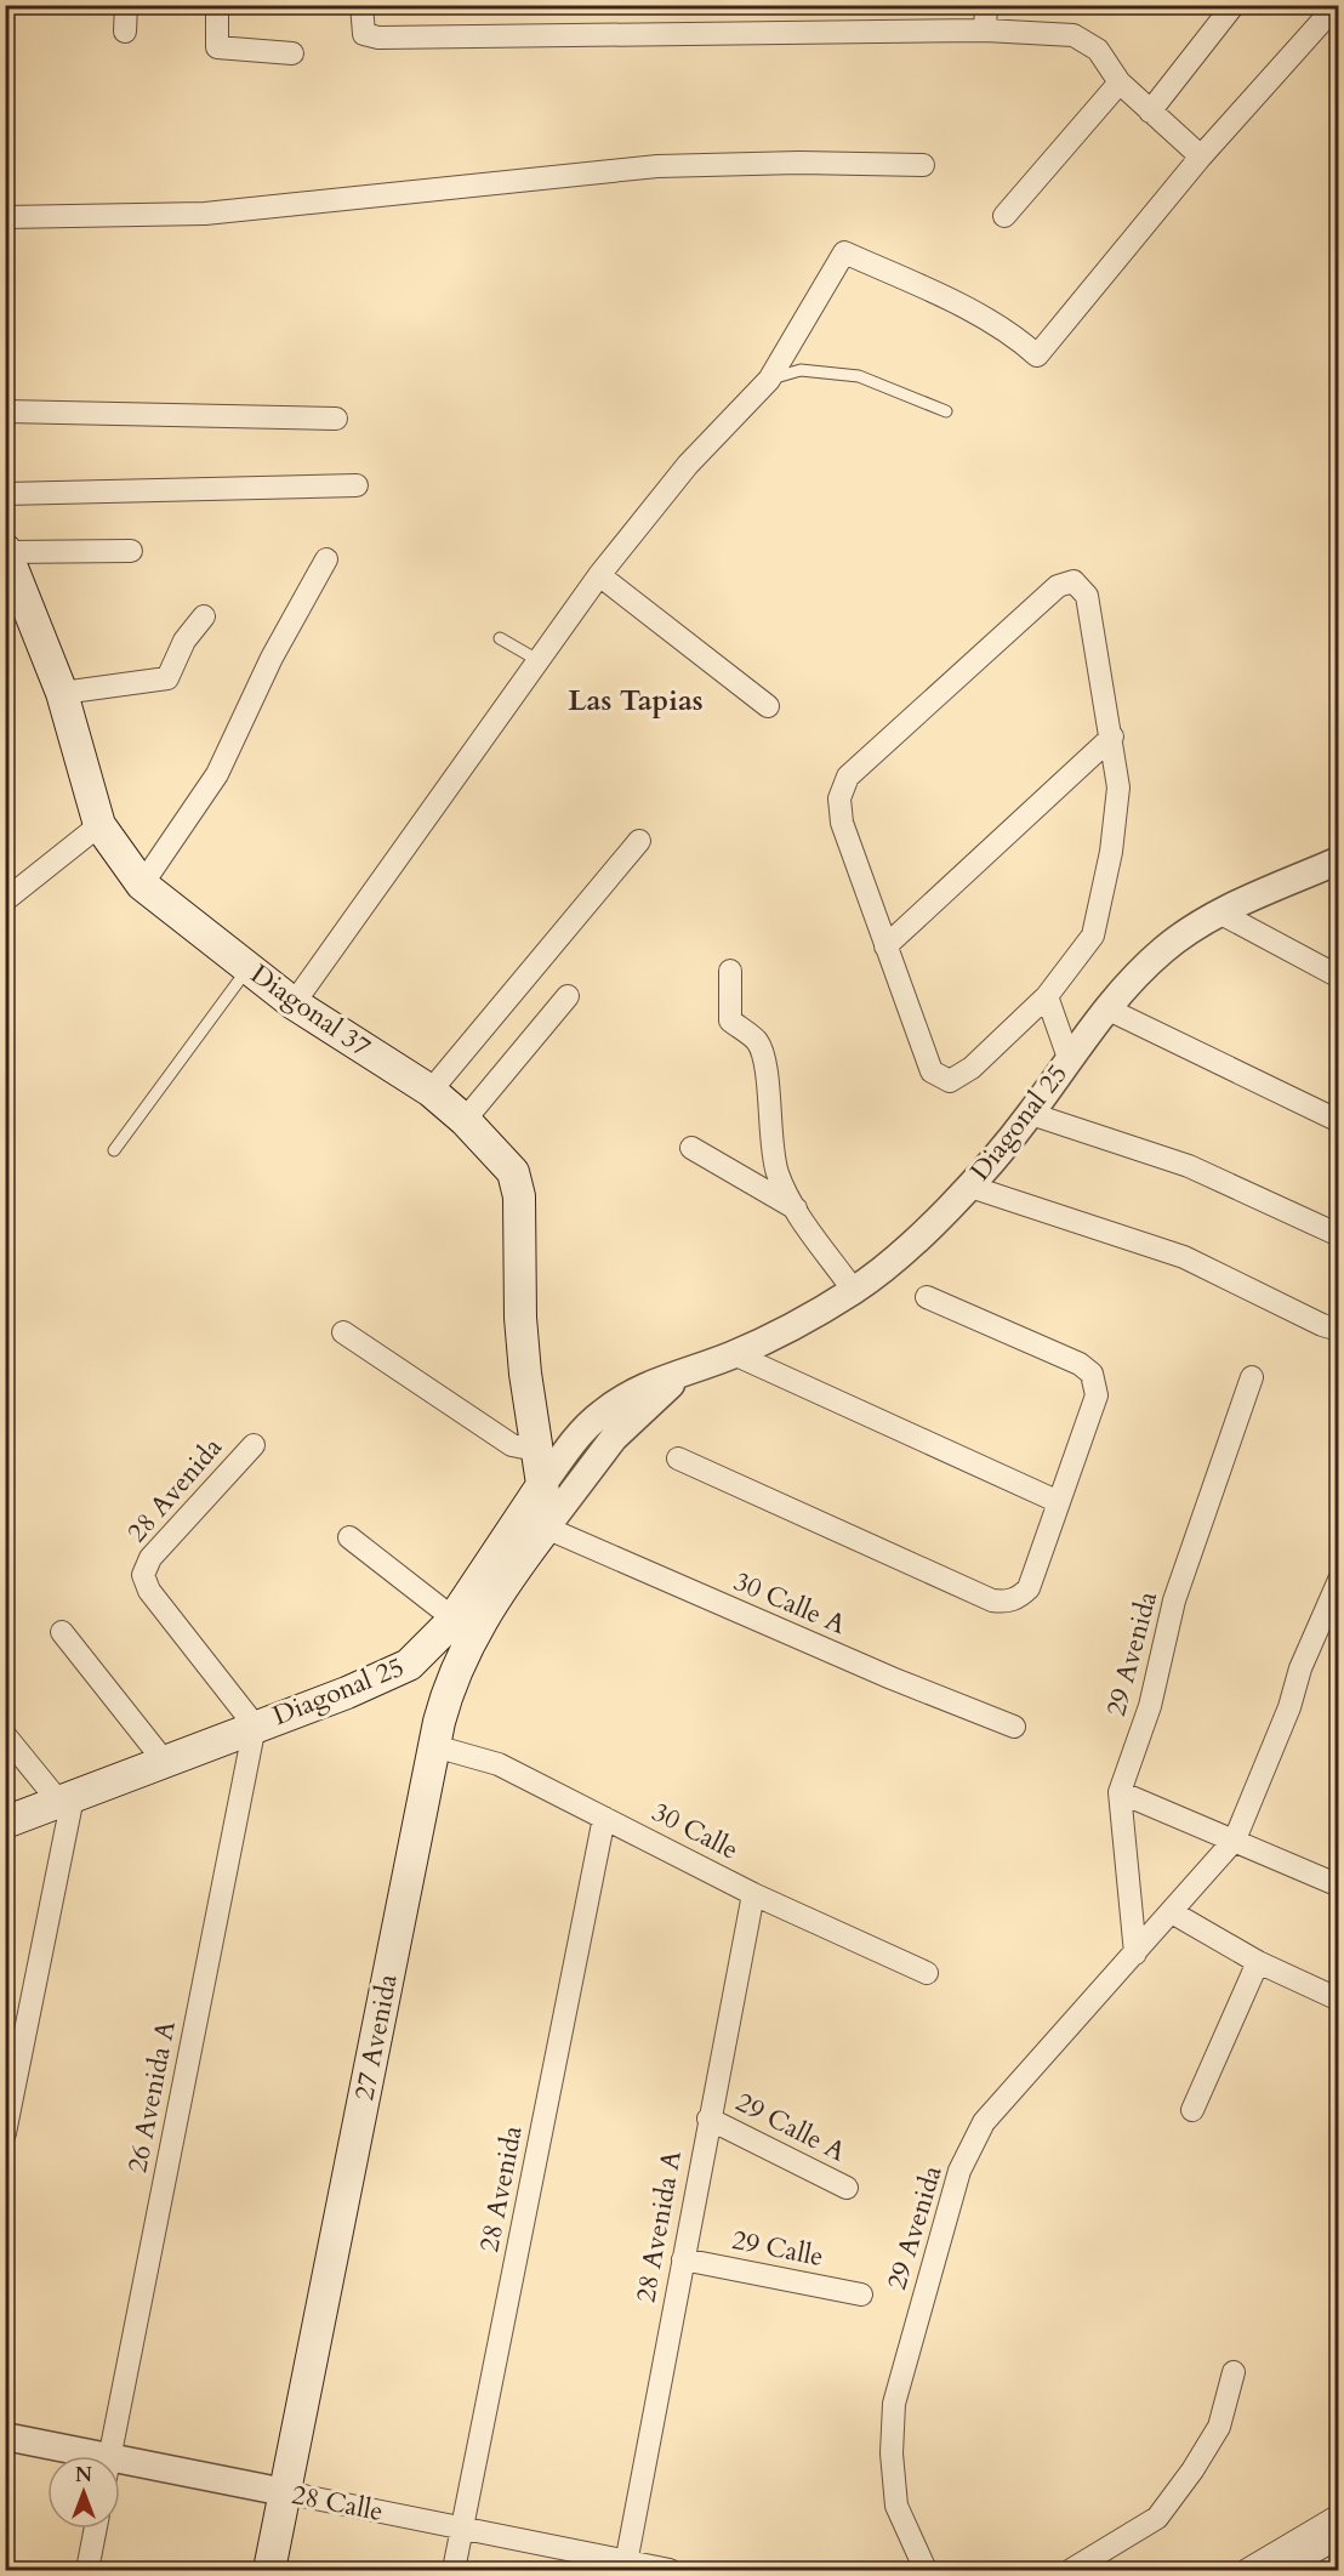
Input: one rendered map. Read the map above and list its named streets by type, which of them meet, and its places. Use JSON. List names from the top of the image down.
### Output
{
  "streets": {
    "main road": ["Diagonal 37", "Diagonal 25", "27 Avenida"],
    "street": [
      "28 Avenida",
      "30 Calle A",
      "29 Avenida",
      "30 Calle",
      "26 Avenida A",
      "29 Calle A",
      "28 Avenida A",
      "29 Calle",
      "28 Calle"
    ]
  },
  "crossings": [
    ["Diagonal 37", "Diagonal 25"],
    ["Diagonal 37", "30 Calle A"],
    ["Diagonal 37", "27 Avenida"],
    ["Diagonal 25", "28 Avenida"],
    ["Diagonal 25", "30 Calle A"],
    ["Diagonal 25", "27 Avenida"],
    ["Diagonal 25", "26 Avenida A"],
    ["28 Avenida", "30 Calle"],
    ["28 Avenida", "26 Avenida A"],
    ["28 Avenida", "28 Calle"],
    ["30 Calle A", "27 Avenida"],
    ["30 Calle", "27 Avenida"],
    ["30 Calle", "28 Avenida A"],
    ["27 Avenida", "28 Calle"],
    ["29 Calle A", "28 Avenida A"],
    ["28 Avenida A", "29 Calle"],
    ["28 Avenida A", "28 Calle"]
  ],
  "districts": ["Las Tapias"],
  "north": "top"
}
